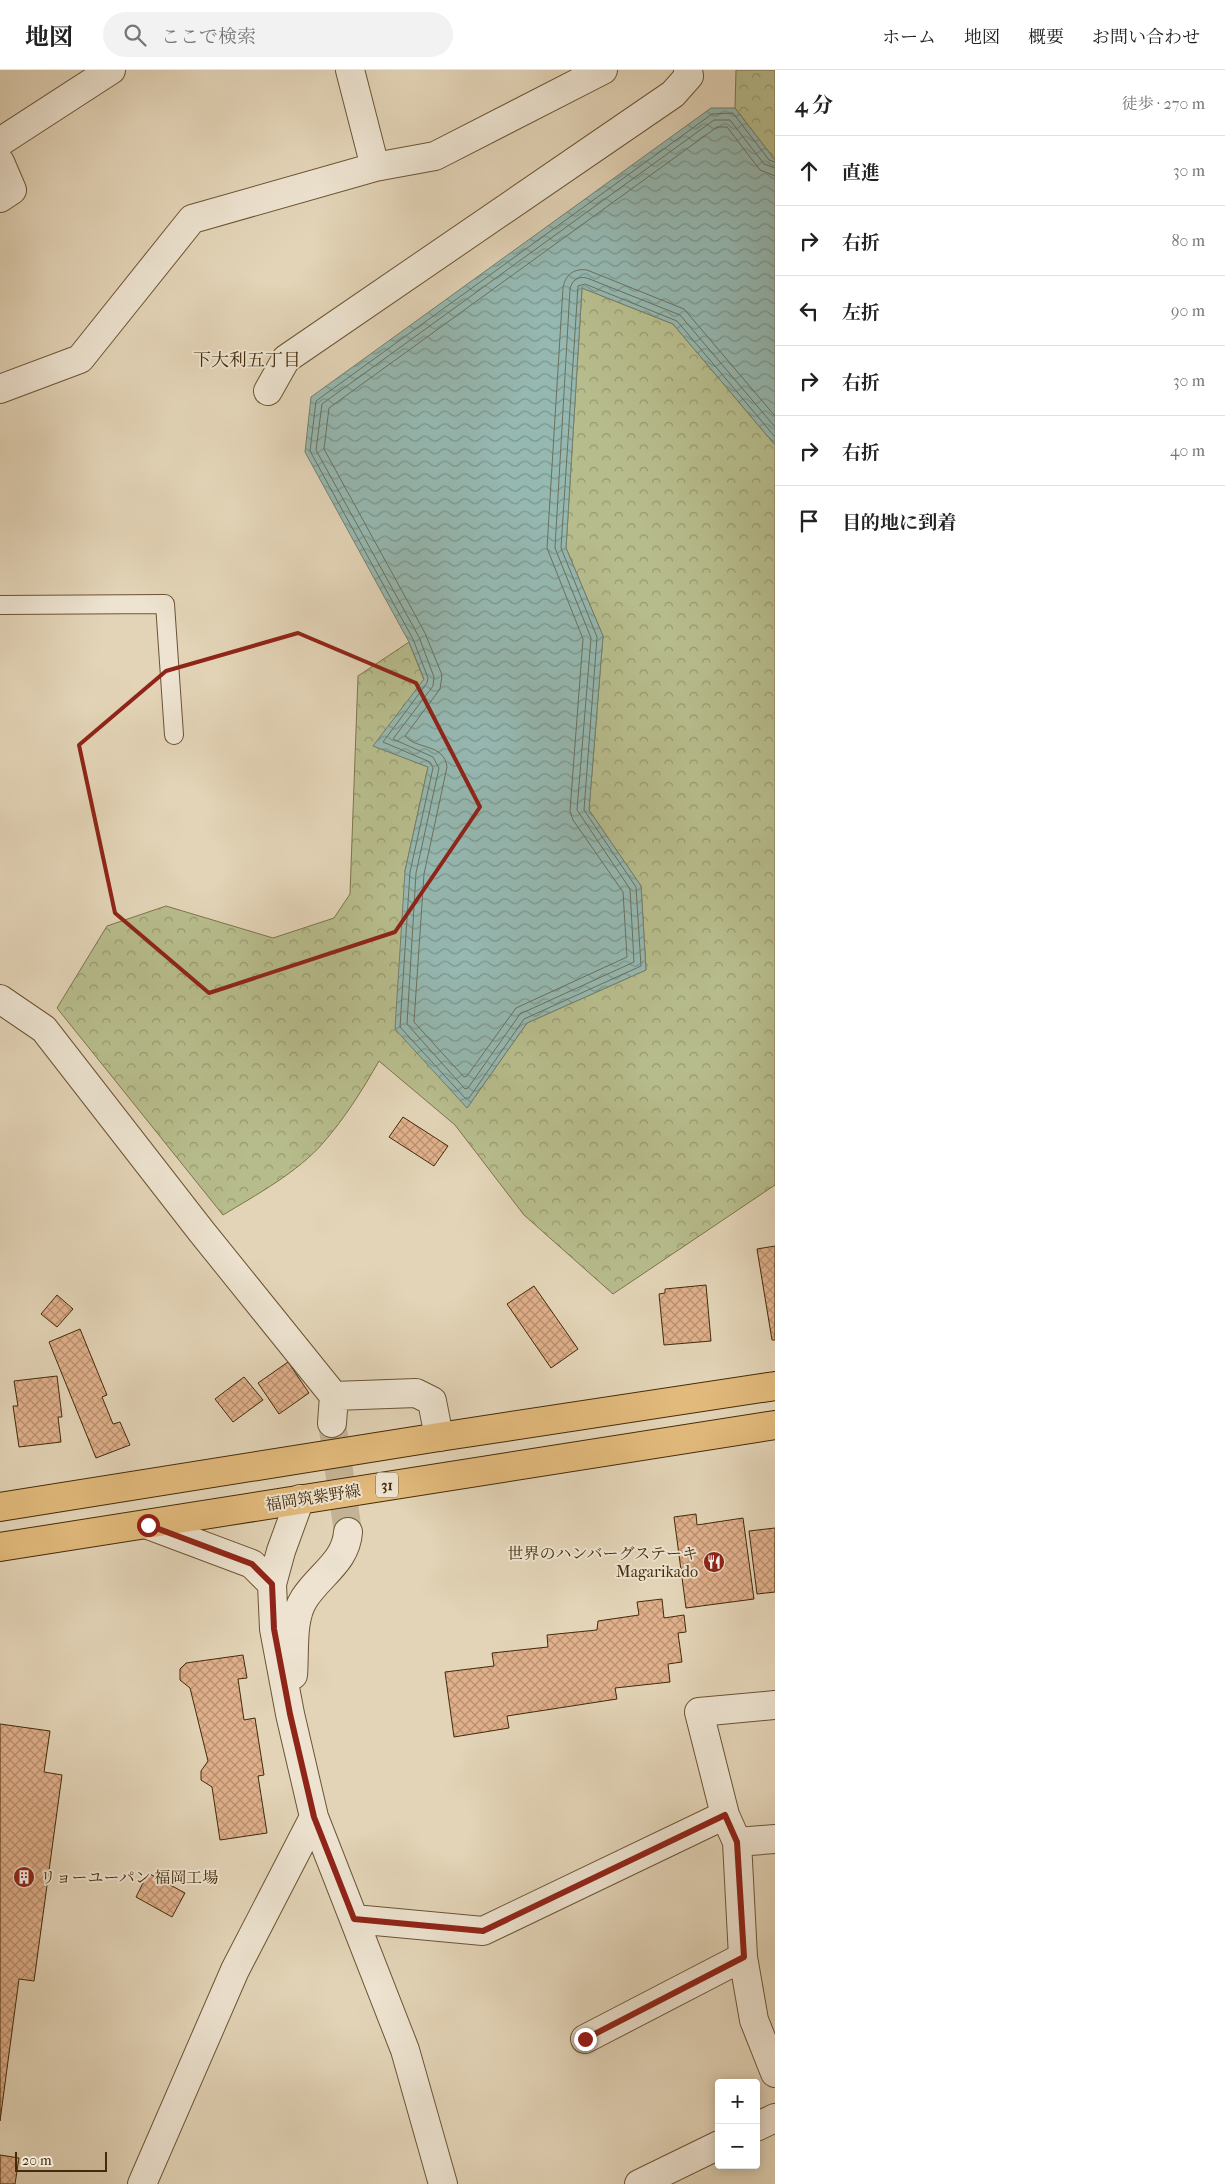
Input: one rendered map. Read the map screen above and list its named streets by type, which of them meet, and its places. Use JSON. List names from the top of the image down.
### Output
{
  "streets": {
    "main road": ["31", "福岡筑紫野線"]
  },
  "districts": ["下大利五丁目"],
  "places": {
    "restaurant": ["世界のハンバーグステーキ Magarikado"],
    "building": ["リョーユーパン 福岡工場"]
  },
  "scale_bar": "20 m",
  "page": {
    "header": "地図",
    "search": "ここで検索",
    "nav": [
      "ホーム",
      "地図",
      "概要",
      "お問い合わせ"
    ],
    "heading": ["4 分", "徒歩 · 270 m"],
    "list": [
      ["直進", "30 m"],
      ["右折", "80 m"],
      ["左折", "90 m"],
      ["右折", "30 m"],
      ["右折", "40 m"],
      "目的地に到着"
    ],
    "map_buttons": ["+", "−"],
    "scale": "20 m"
  }
}
